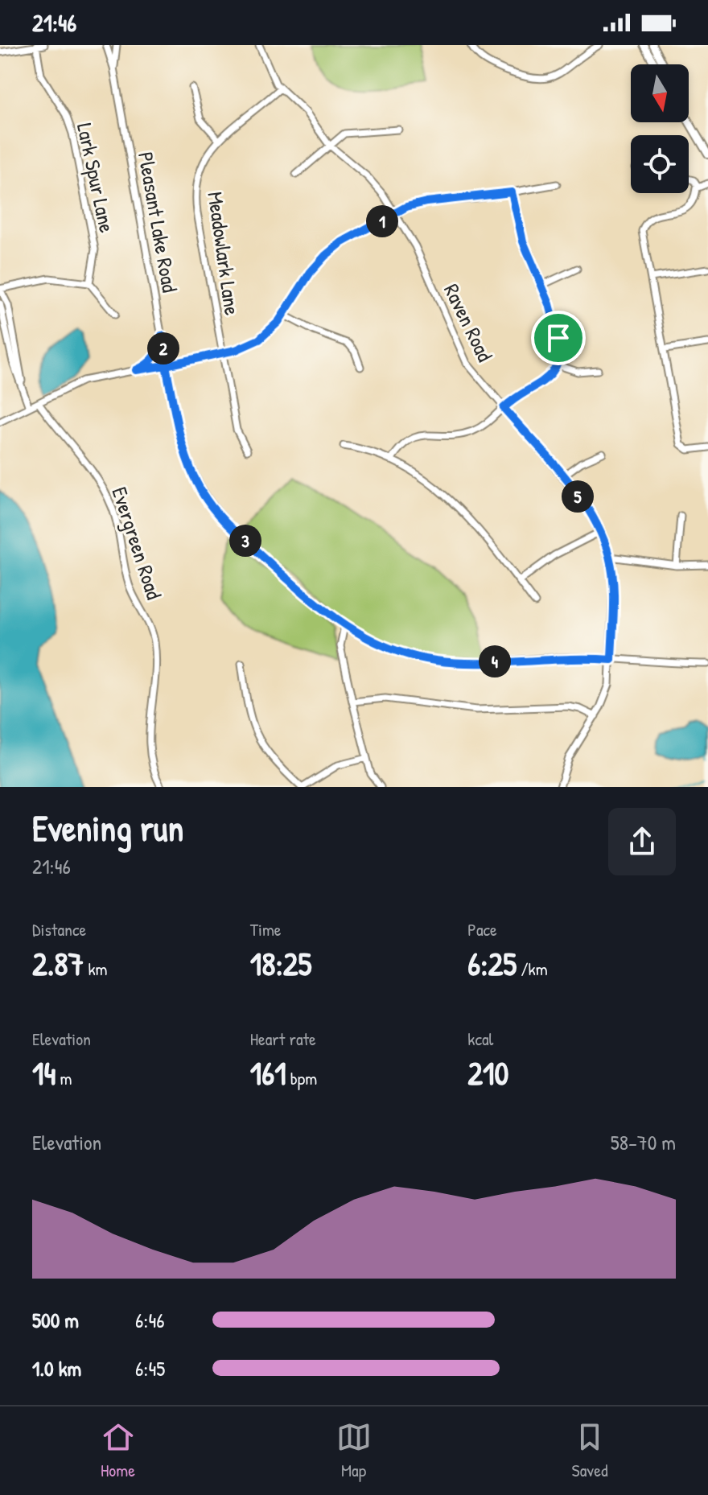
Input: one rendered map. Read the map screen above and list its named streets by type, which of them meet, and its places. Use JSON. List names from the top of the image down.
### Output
{
  "streets": {
    "street": [
      "Lark Spur Lane",
      "Pleasant Lake Road",
      "Meadowlark Lane",
      "Raven Road",
      "Evergreen Road"
    ]
  },
  "crossings": [
    ["Pleasant Lake Road", "Raven Road"],
    ["Meadowlark Lane", "Raven Road"]
  ],
  "north": "bottom",
  "page": {
    "status": "21:46",
    "pins": [
      "1",
      "2",
      "5",
      "3",
      "4"
    ],
    "heading": ["Evening run", "21:46"],
    "stats": [
      ["Distance", "2.87 km"],
      ["Time", "18:25"],
      ["Pace", "6:25 /km"],
      ["Elevation", "14 m"],
      ["Heart rate", "161 bpm"],
      ["kcal", "210"]
    ],
    "chart": ["Elevation", "58–70 m"],
    "list": [
      {
        "name": "500 m",
        "note": "6:46"
      },
      {
        "name": "1.0 km",
        "note": "6:45"
      }
    ],
    "tabs": ["Home", "Map", "Saved"]
  }
}
